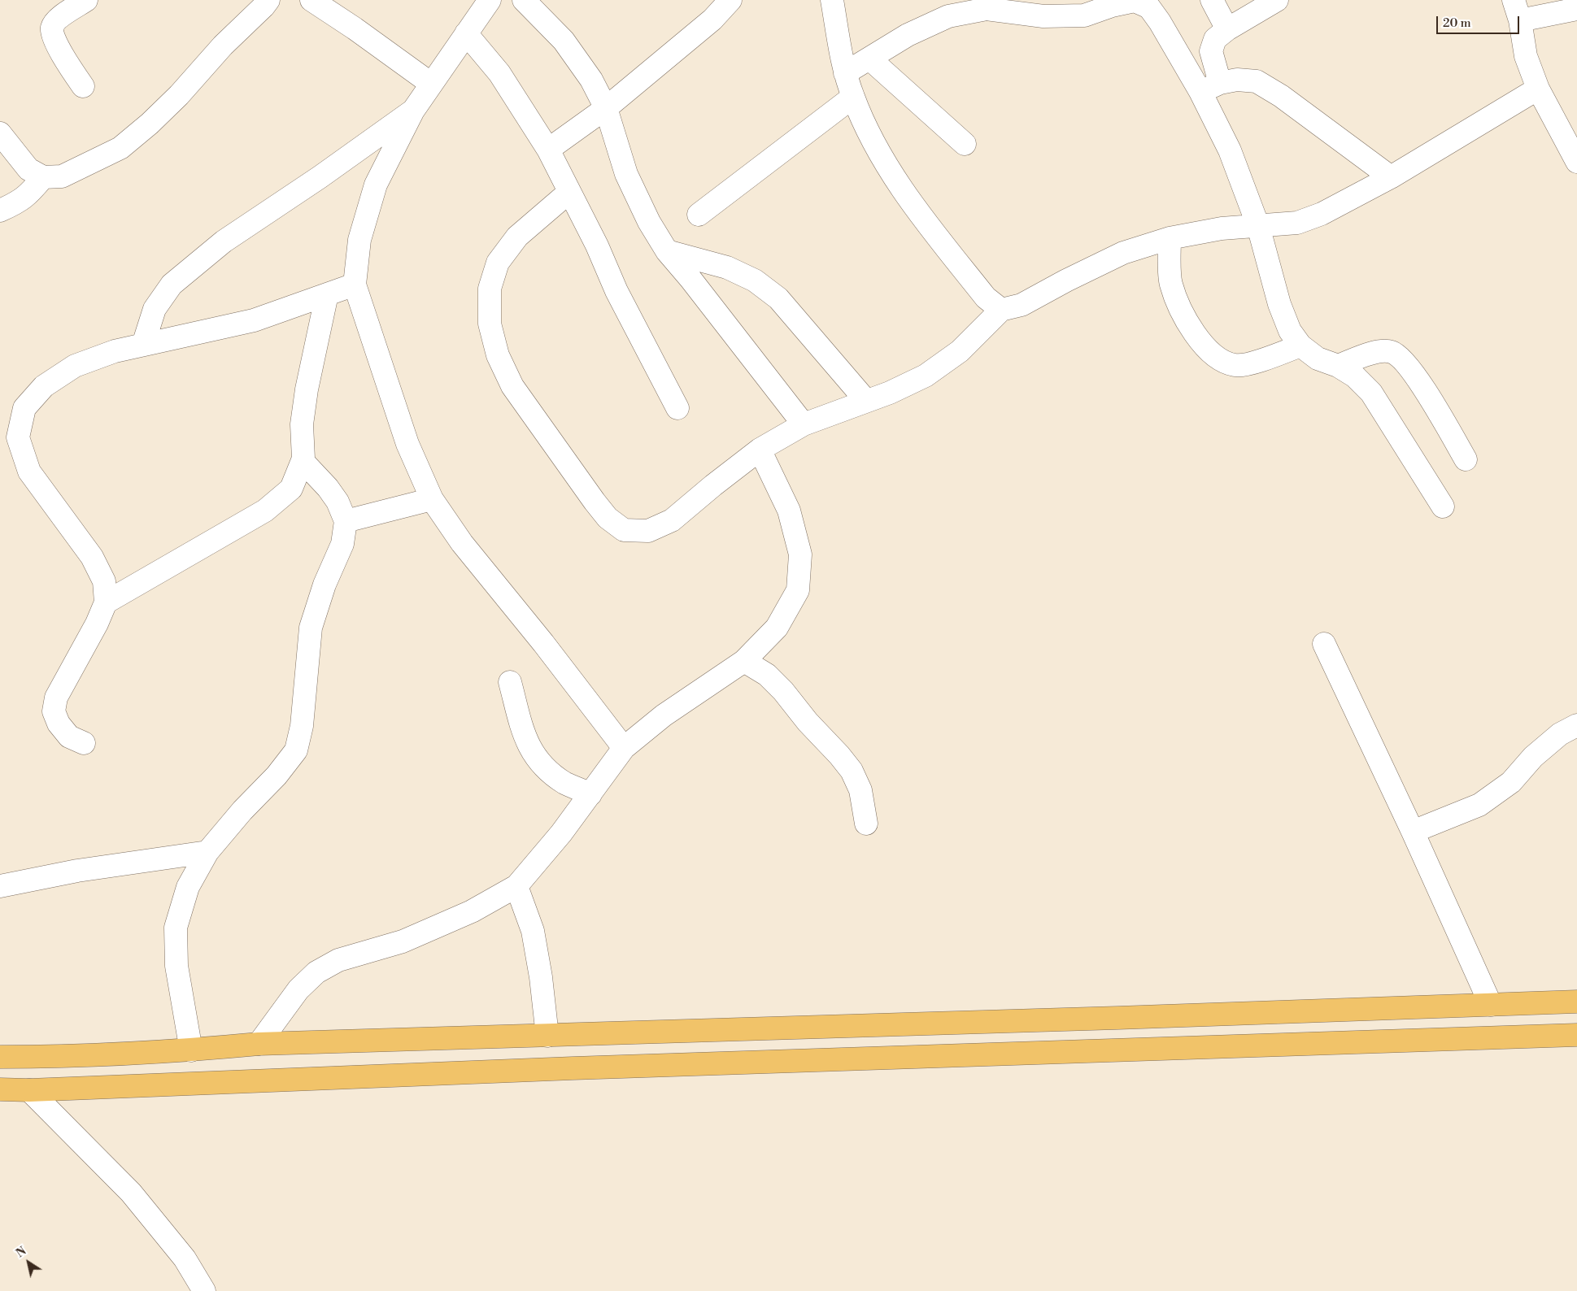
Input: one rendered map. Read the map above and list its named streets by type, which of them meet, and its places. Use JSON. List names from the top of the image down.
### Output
{
  "scale_bar": "20 m",
  "north": "top left"
}
